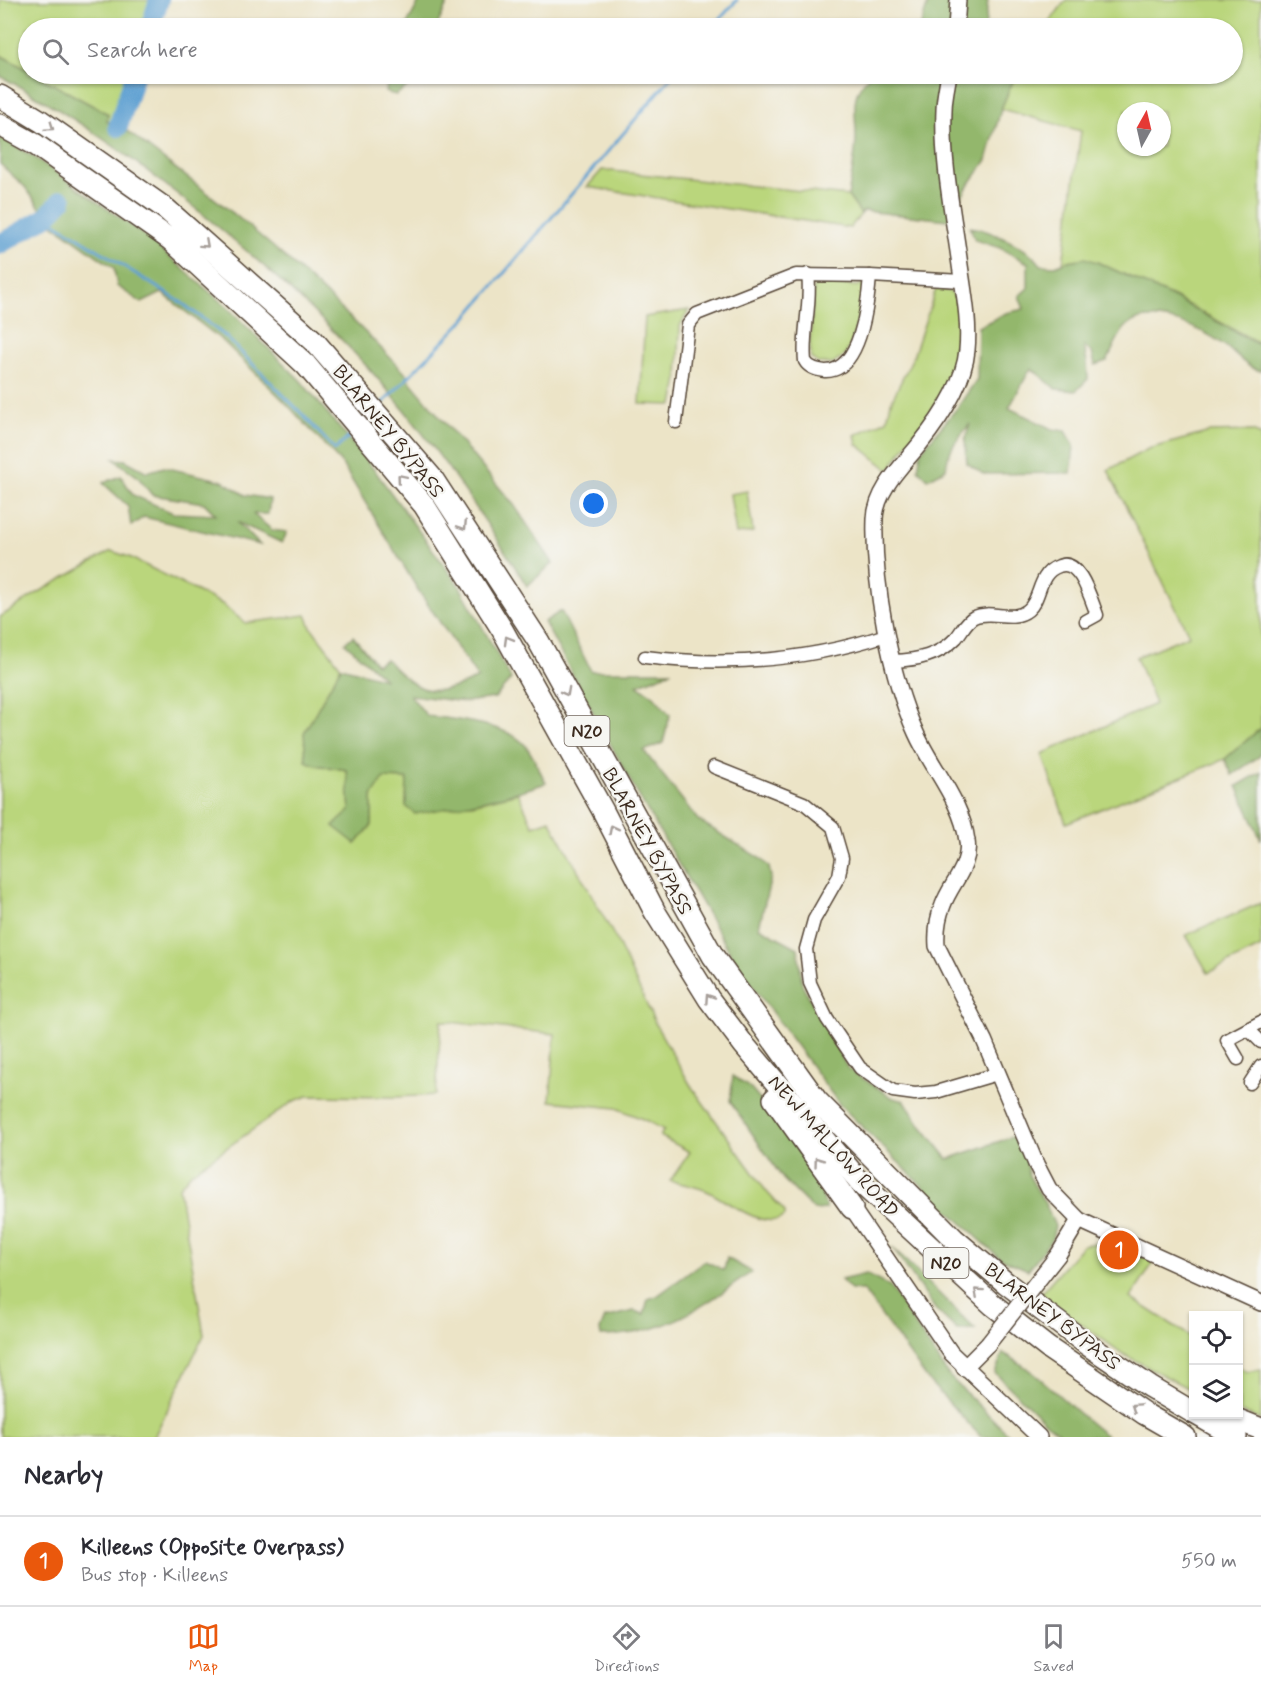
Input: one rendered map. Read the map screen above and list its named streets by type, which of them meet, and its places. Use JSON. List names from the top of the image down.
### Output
{
  "streets": {
    "highway": ["BLARNEY BYPASS", "N20", "NEW MALLOW ROAD"]
  },
  "crossings": [
    ["BLARNEY BYPASS", "N20"],
    ["BLARNEY BYPASS", "NEW MALLOW ROAD"],
    ["N20", "NEW MALLOW ROAD"]
  ],
  "north": "top",
  "page": {
    "search": "Search here",
    "pins": "1",
    "heading": "Nearby",
    "list": [
      {
        "mark": "1",
        "name": "Killeens (Opposite Overpass)",
        "note": "Bus stop · Killeens",
        "value": "550 m"
      }
    ],
    "nav": ["Map", "Directions", "Saved"]
  }
}
